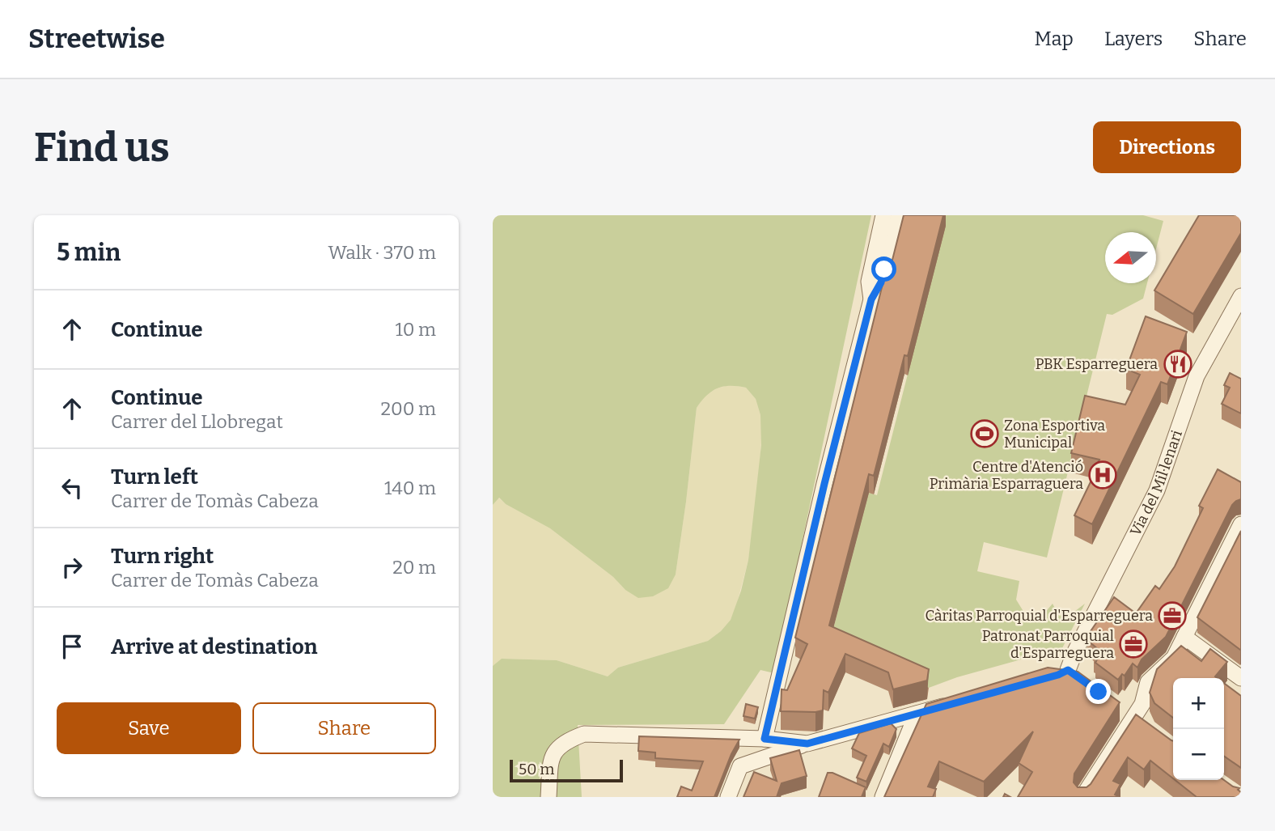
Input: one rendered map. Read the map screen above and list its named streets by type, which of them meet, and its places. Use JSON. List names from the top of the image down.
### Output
{
  "streets": {
    "street": ["Via del Mil·lenari"]
  },
  "places": {
    "restaurant": ["PBK Esparreguera"],
    "sports": ["Zona Esportiva Municipal"],
    "hospital": ["Centre d'Atenció Primària Esparraguera"],
    "office": ["Càritas Parroquial d'Esparreguera", "Patronat Parroquial d'Esparreguera"]
  },
  "scale_bar": "50 m",
  "north": "left",
  "page": {
    "header": "Streetwise",
    "nav": ["Map", "Layers", "Share"],
    "buttons": [
      "Directions",
      ["Save", "Share"]
    ],
    "title": "Find us",
    "heading": ["5 min", "Walk · 370 m"],
    "list": [
      ["Continue", "10 m"],
      ["Continue", "Carrer del Llobregat", "200 m"],
      ["Turn left", "Carrer de Tomàs Cabeza", "140 m"],
      ["Turn right", "Carrer de Tomàs Cabeza", "20 m"],
      "Arrive at destination"
    ],
    "map_buttons": ["+", "−"],
    "scale": "50 m"
  }
}
